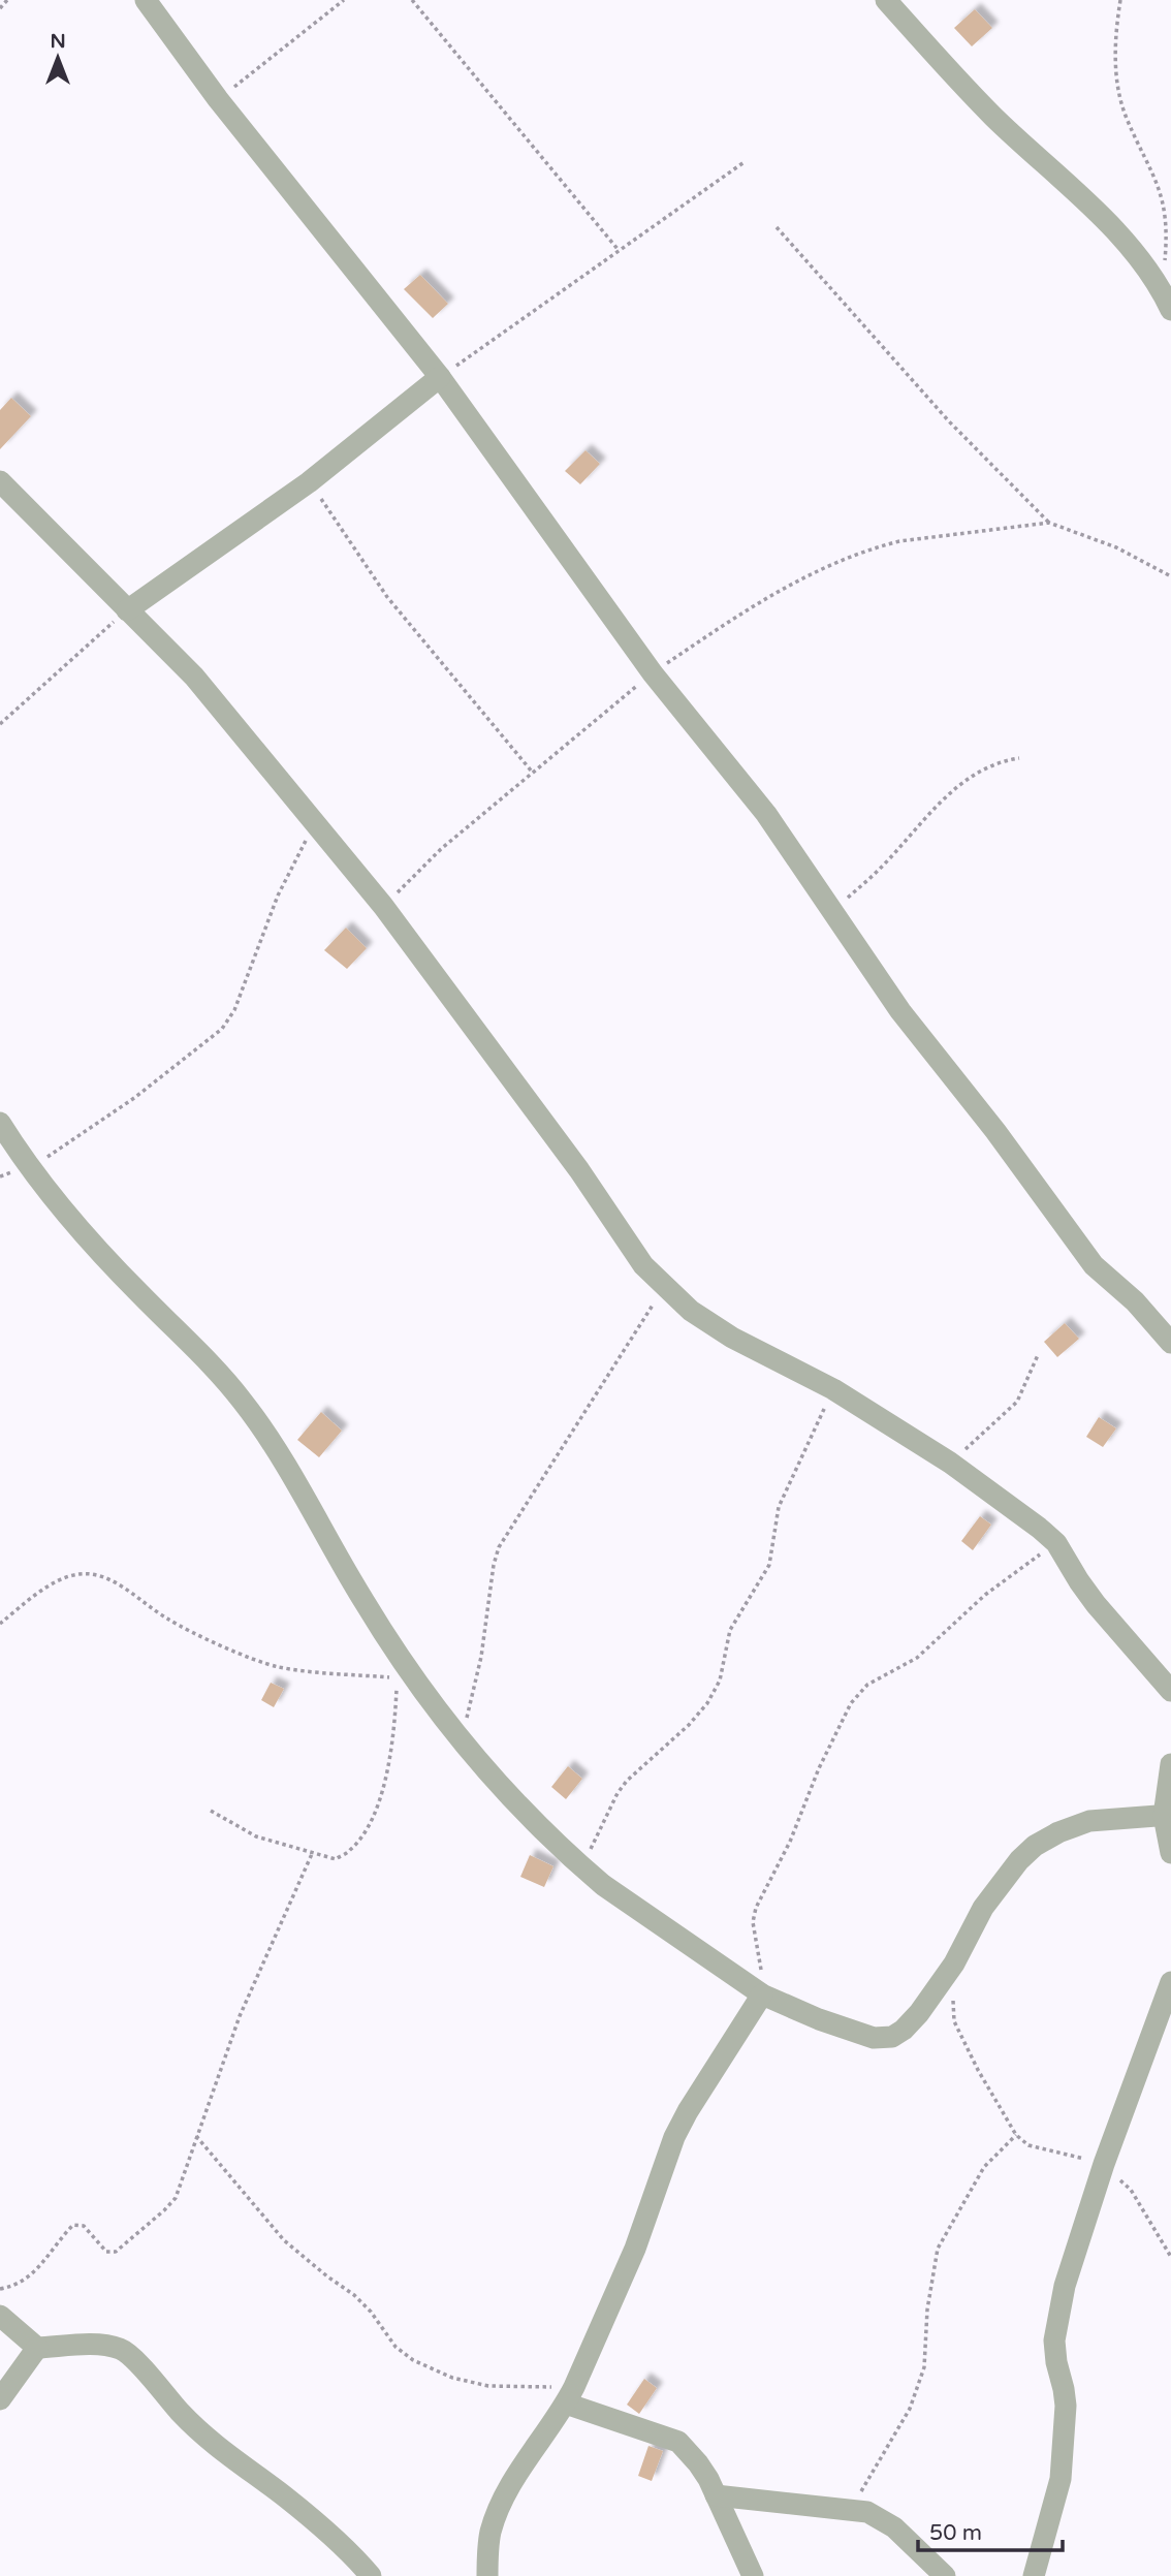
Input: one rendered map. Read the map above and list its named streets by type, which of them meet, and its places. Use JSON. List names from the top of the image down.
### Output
{
  "scale_bar": "50 m",
  "north": "top"
}
